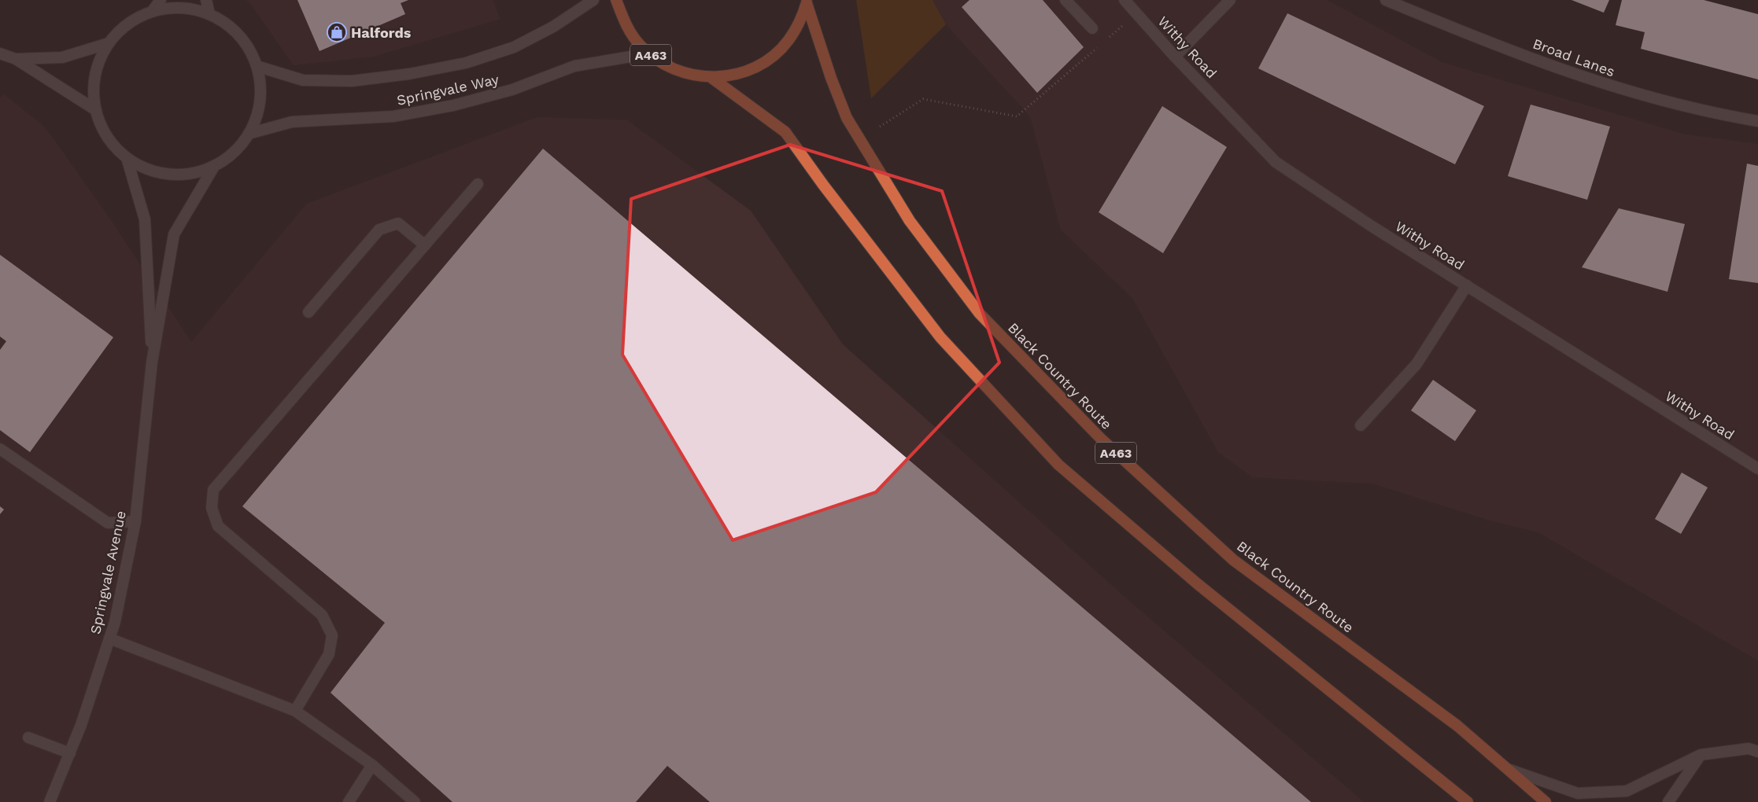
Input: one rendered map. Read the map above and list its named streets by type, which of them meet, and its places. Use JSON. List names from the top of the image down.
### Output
{
  "streets": {
    "highway": ["A463", "Black Country Route"],
    "street": [
      "Withy Road",
      "Broad Lanes",
      "Springvale Way",
      "Springvale Avenue"
    ]
  },
  "crossings": [
    ["A463", "Springvale Way"],
    ["A463", "Black Country Route"]
  ],
  "places": {
    "shop": ["Halfords"]
  }
}
